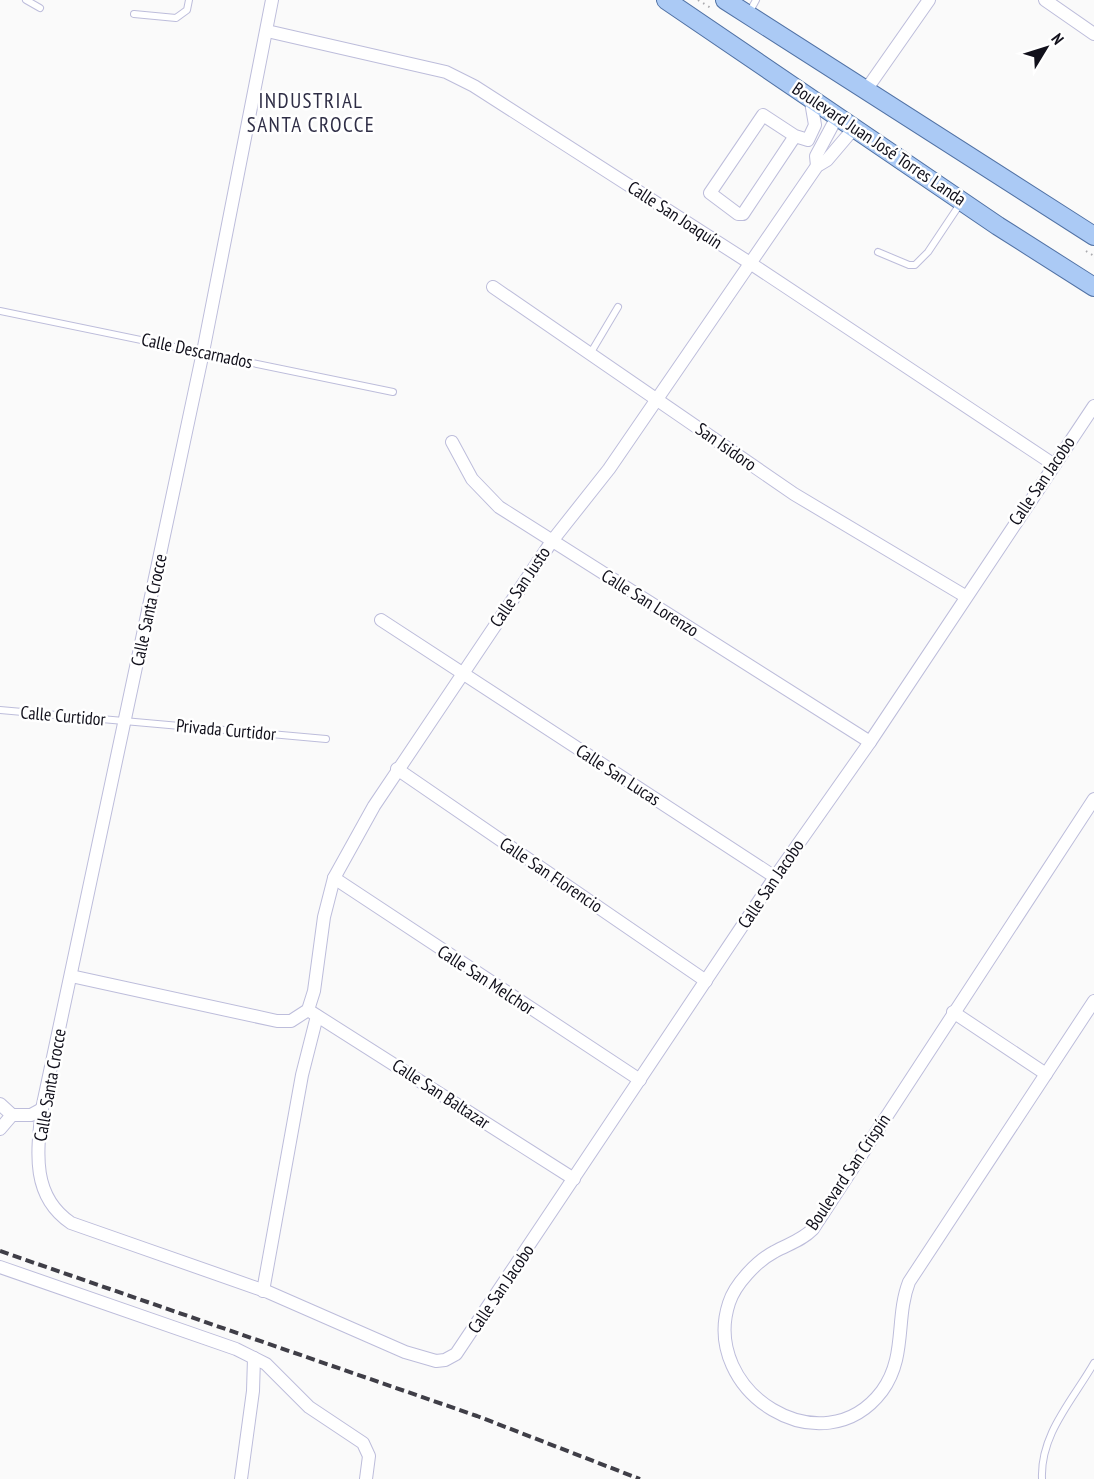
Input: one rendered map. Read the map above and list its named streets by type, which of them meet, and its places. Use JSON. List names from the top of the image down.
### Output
{
  "streets": {
    "main road": ["Boulevard Juan José Torres Landa"],
    "street": [
      "Calle San Joaquín",
      "San Isidoro",
      "Calle San Jacobo",
      "Calle San Justo",
      "Calle San Lorenzo",
      "Calle Santa Crocce",
      "Calle San Lucas",
      "Calle San Florencio",
      "Calle San Melchor",
      "Calle San Baltazar",
      "Boulevard San Crispín"
    ],
    "lane": ["Calle Descarnados", "Calle Curtidor", "Privada Curtidor"]
  },
  "crossings": [
    ["Boulevard Juan José Torres Landa", "Calle San Justo"],
    ["Calle San Joaquín", "Calle San Jacobo"],
    ["Calle San Joaquín", "Calle San Justo"],
    ["Calle San Joaquín", "Calle Santa Crocce"],
    ["Calle Descarnados", "Calle Santa Crocce"],
    ["San Isidoro", "Calle San Jacobo"],
    ["San Isidoro", "Calle San Justo"],
    ["Calle San Jacobo", "Calle San Justo"],
    ["Calle San Jacobo", "Calle San Lorenzo"],
    ["Calle San Jacobo", "Calle Santa Crocce"],
    ["Calle San Jacobo", "Calle San Lucas"],
    ["Calle San Jacobo", "Calle San Florencio"],
    ["Calle San Jacobo", "Calle San Melchor"],
    ["Calle San Jacobo", "Calle San Baltazar"],
    ["Calle San Justo", "Calle San Lorenzo"],
    ["Calle San Justo", "Calle Santa Crocce"],
    ["Calle San Justo", "Calle San Lucas"],
    ["Calle San Justo", "Calle San Florencio"],
    ["Calle San Justo", "Calle San Melchor"],
    ["Calle San Justo", "Calle San Baltazar"],
    ["Calle Santa Crocce", "Calle Curtidor"],
    ["Calle Santa Crocce", "Privada Curtidor"],
    ["Calle Curtidor", "Privada Curtidor"]
  ],
  "districts": ["INDUSTRIAL SANTA CROCCE"],
  "north": "top right"
}
